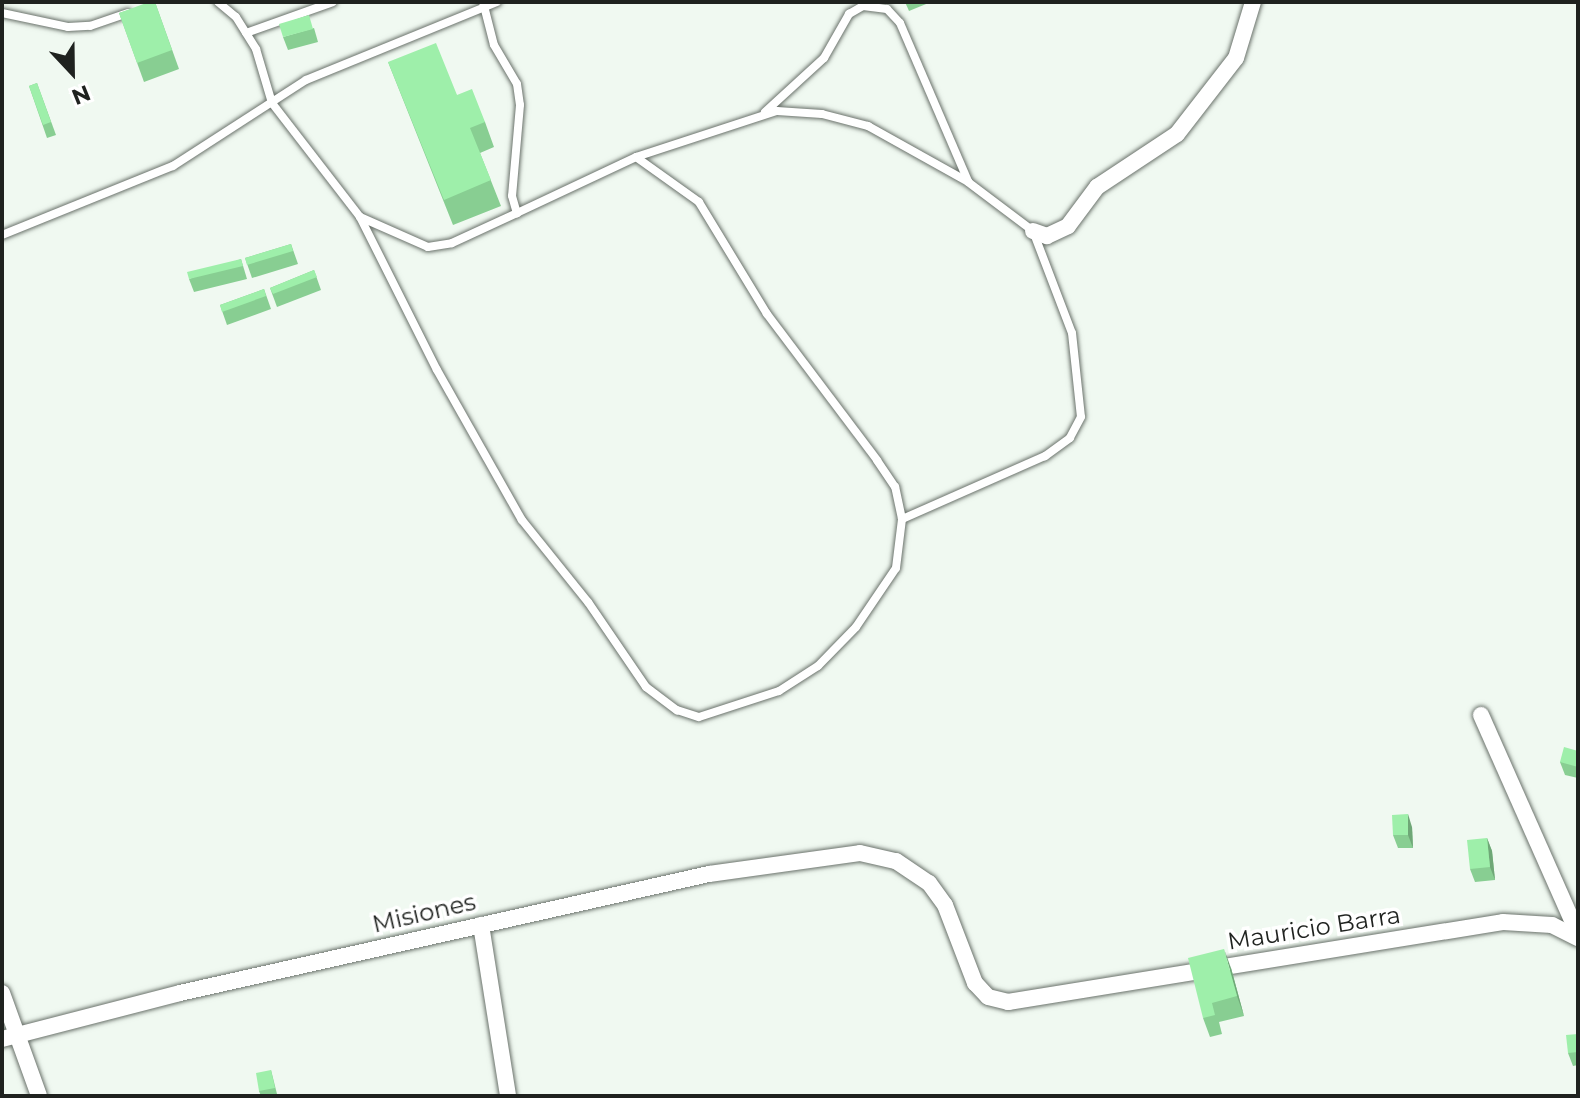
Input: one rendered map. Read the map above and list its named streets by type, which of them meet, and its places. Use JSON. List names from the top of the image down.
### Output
{
  "streets": {
    "street": ["Misiones", "Mauricio Barra"]
  },
  "crossings": [
    ["Misiones", "Mauricio Barra"]
  ],
  "north": "bottom"
}
